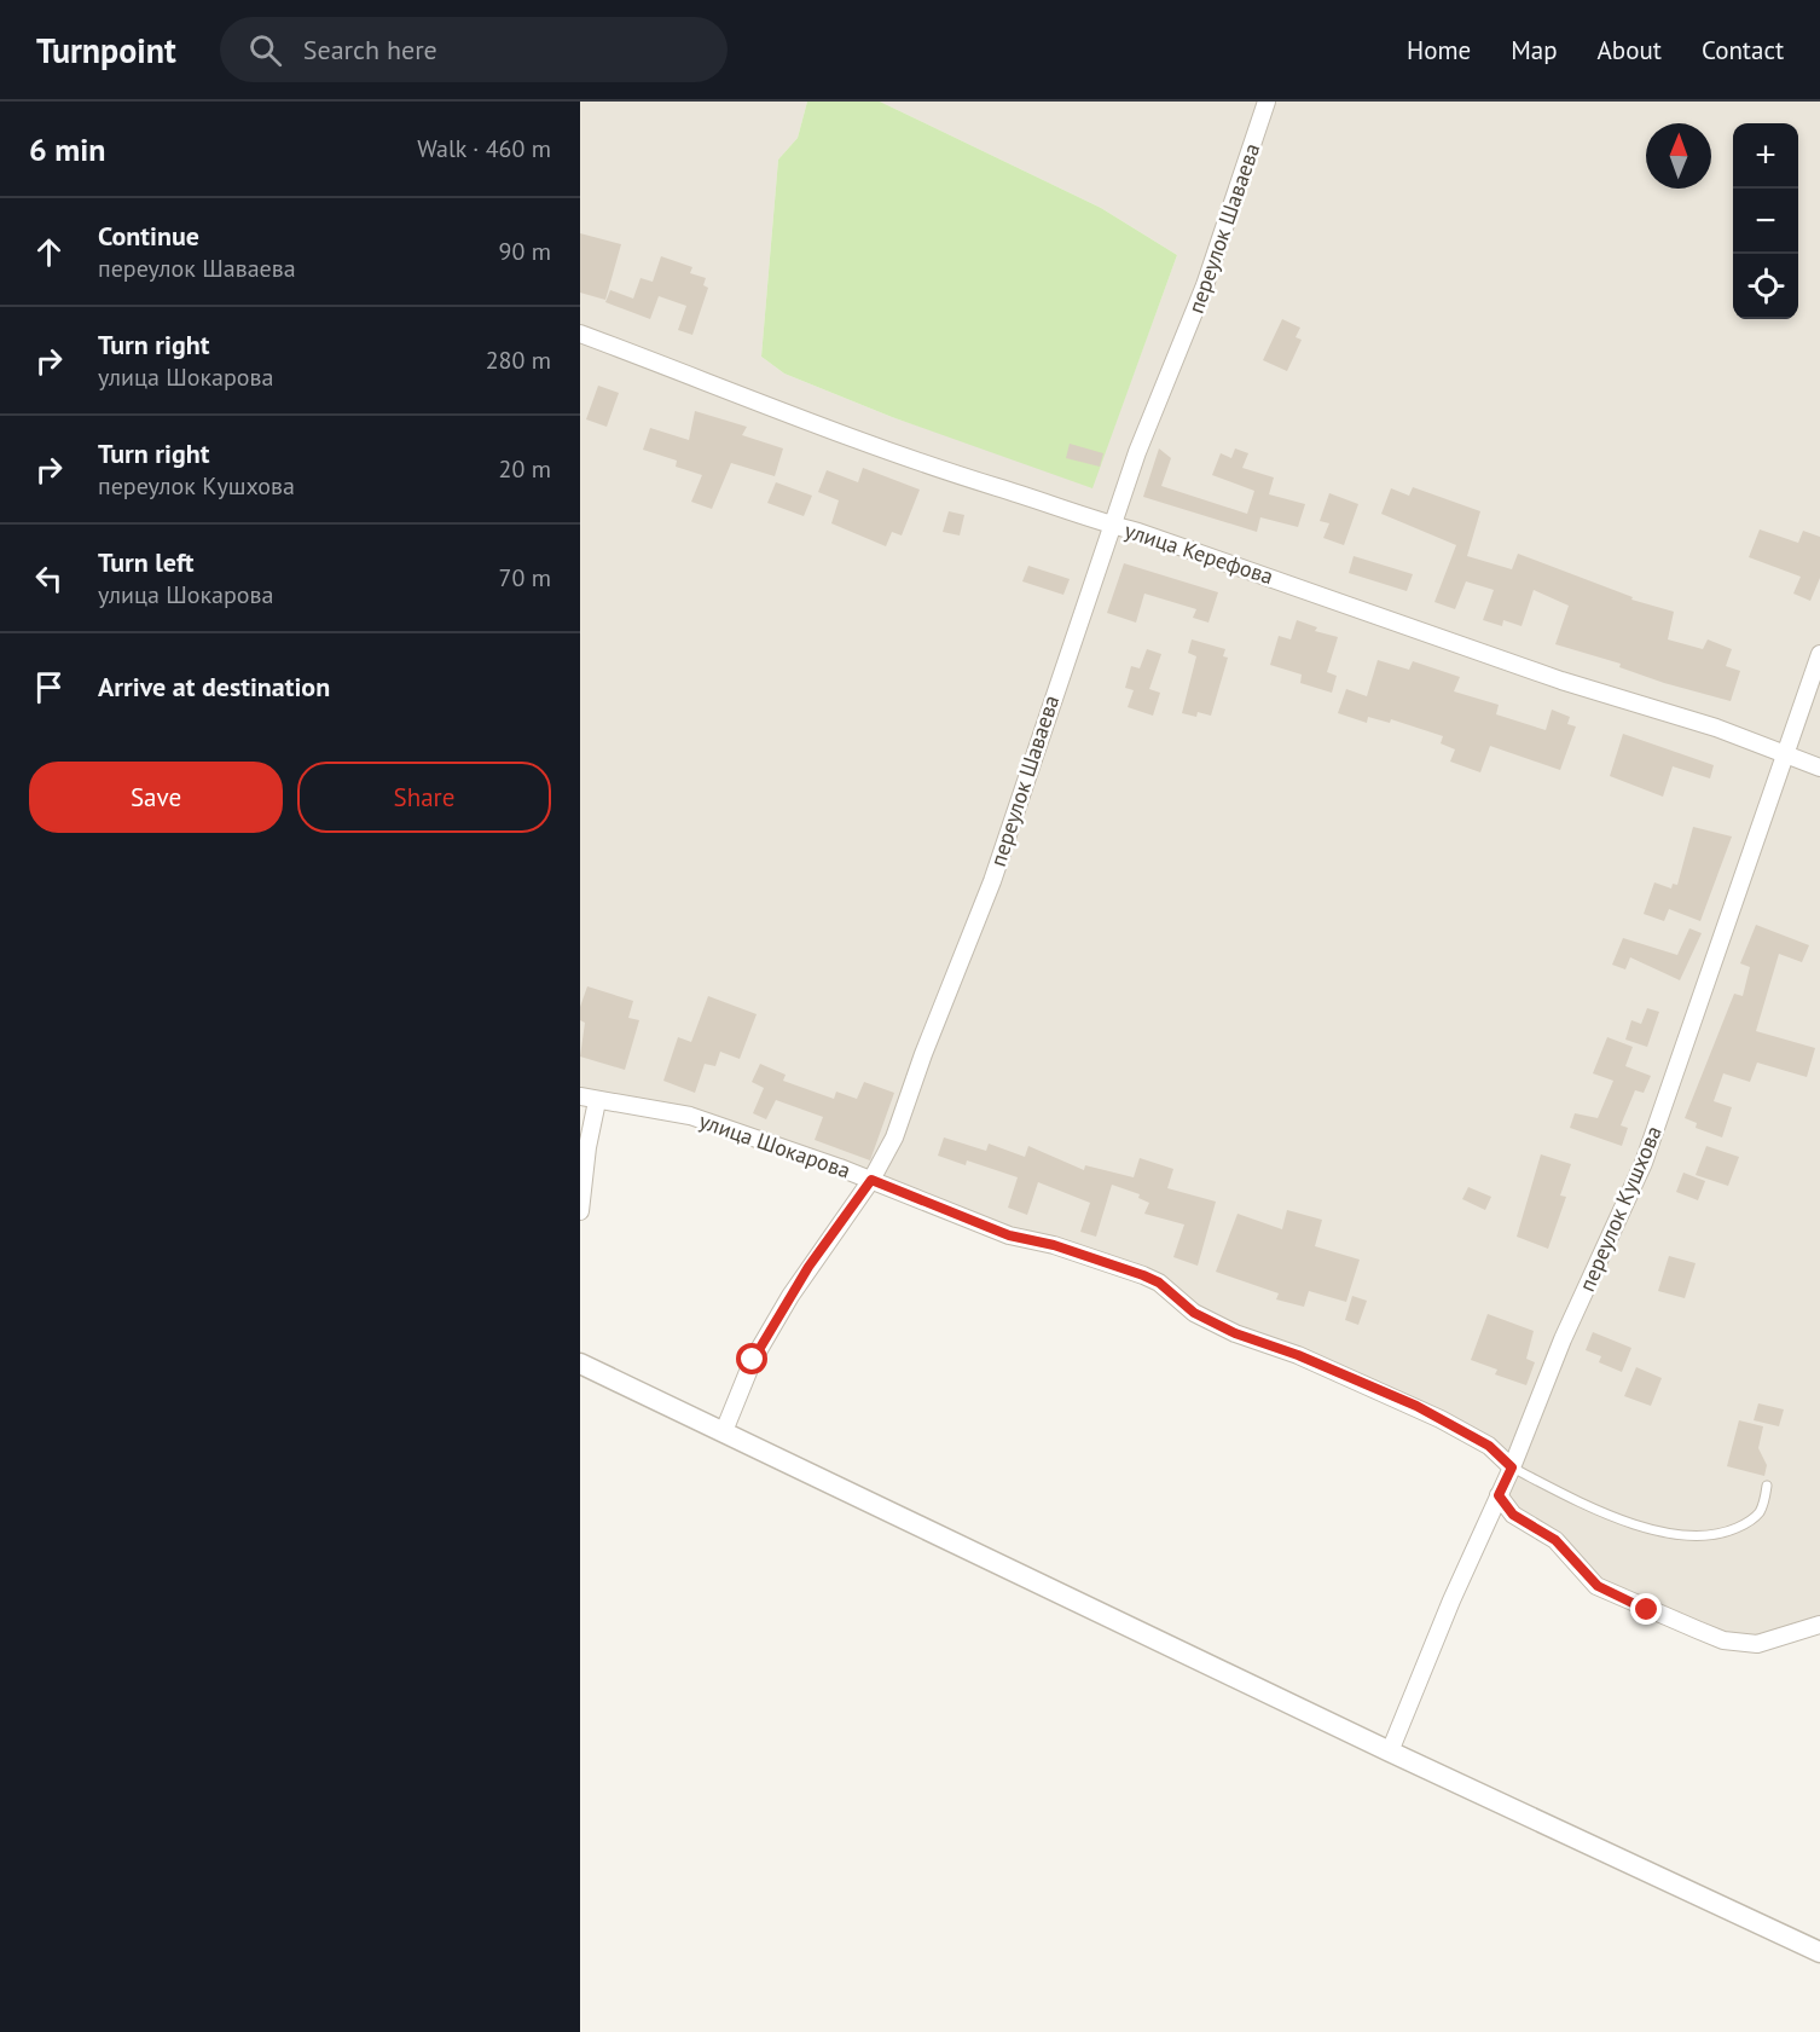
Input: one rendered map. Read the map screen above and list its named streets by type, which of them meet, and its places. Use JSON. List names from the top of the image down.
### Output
{
  "streets": {
    "street": [
      "переулок Шаваева",
      "улица Керефова",
      "улица Шокарова",
      "переулок Кушхова"
    ]
  },
  "crossings": [
    ["переулок Шаваева", "улица Керефова"],
    ["переулок Шаваева", "улица Шокарова"],
    ["улица Керефова", "переулок Кушхова"],
    ["улица Шокарова", "переулок Кушхова"]
  ],
  "north": "top",
  "page": {
    "header": "Turnpoint",
    "search": "Search here",
    "nav": [
      "Home",
      "Map",
      "About",
      "Contact"
    ],
    "heading": ["6 min", "Walk · 460 m"],
    "map_buttons": ["+", "−"],
    "list": [
      ["Continue", "переулок Шаваева", "90 m"],
      ["Turn right", "улица Шокарова", "280 m"],
      ["Turn right", "переулок Кушхова", "20 m"],
      ["Turn left", "улица Шокарова", "70 m"],
      "Arrive at destination"
    ],
    "buttons": ["Save", "Share"]
  }
}
